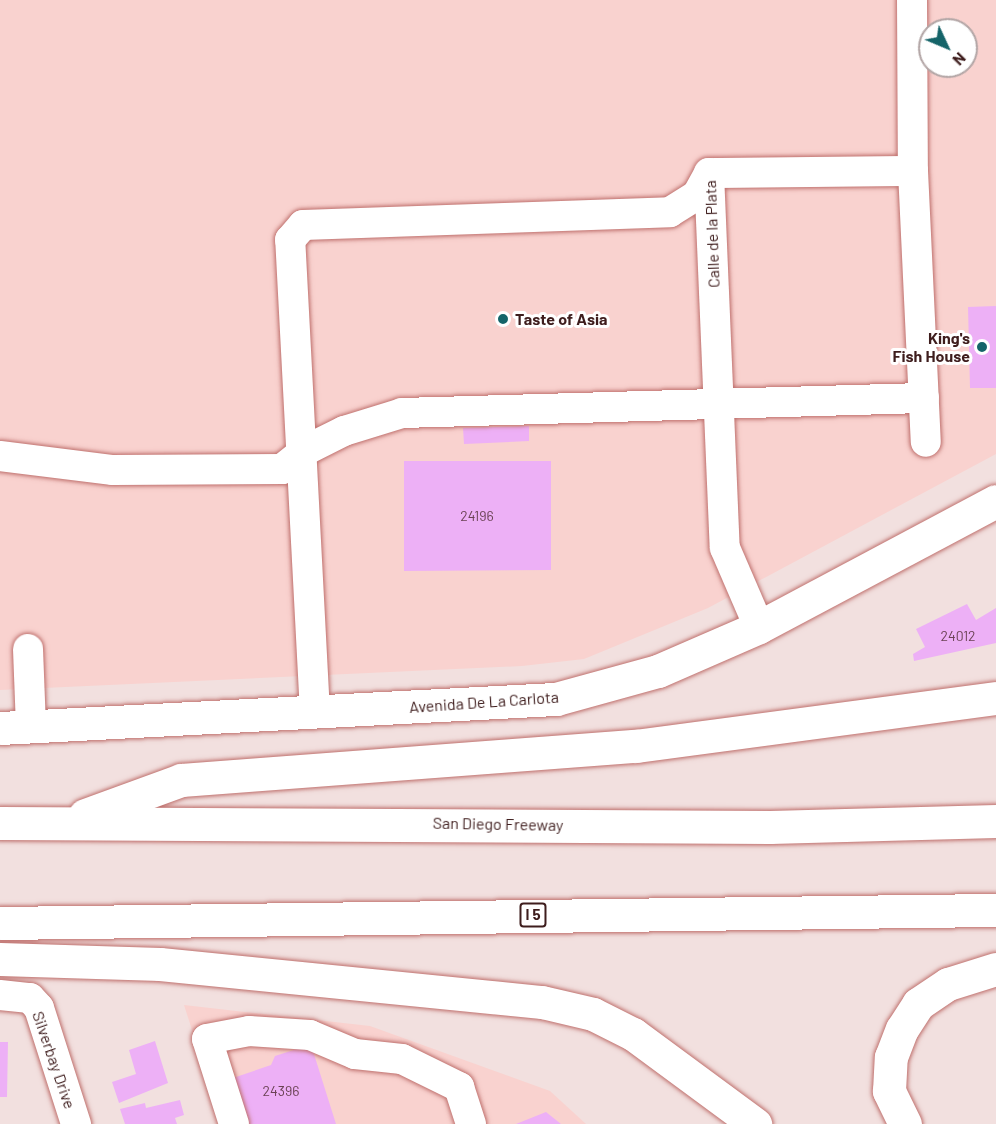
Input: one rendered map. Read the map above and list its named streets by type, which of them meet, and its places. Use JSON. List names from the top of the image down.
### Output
{
  "streets": {
    "main road": ["Avenida De La Carlota", "San Diego Freeway", "I 5"],
    "street": ["Calle de la Plata", "Silverbay Drive"]
  },
  "crossings": [
    ["Calle de la Plata", "Avenida De La Carlota"]
  ],
  "places": ["Taste of Asia", "King's Fish House"],
  "house_numbers": ["24196", "24012", "24396"],
  "north": "bottom right"
}
